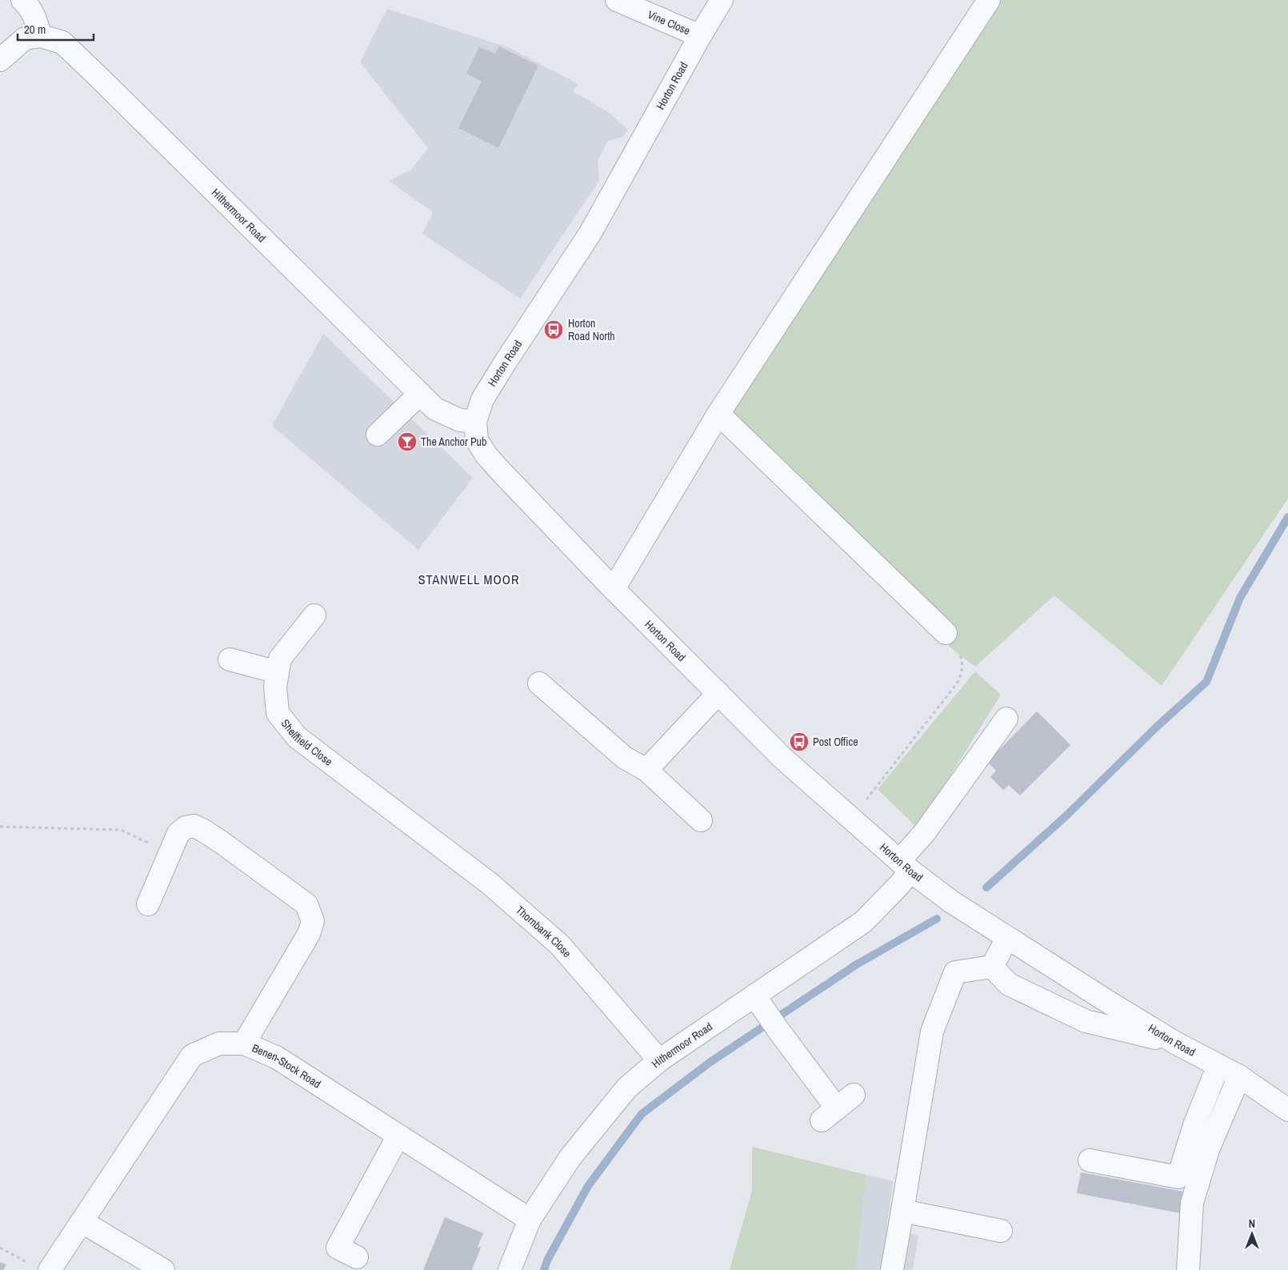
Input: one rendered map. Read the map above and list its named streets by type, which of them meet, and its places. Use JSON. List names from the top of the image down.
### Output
{
  "streets": {
    "street": [
      "Vine Close",
      "Horton Road",
      "Hithermoor Road",
      "Shellfield Close",
      "Thornbank Close",
      "Benen-Stock Road"
    ]
  },
  "crossings": [
    ["Vine Close", "Horton Road"],
    ["Horton Road", "Hithermoor Road"],
    ["Hithermoor Road", "Thornbank Close"],
    ["Hithermoor Road", "Benen-Stock Road"],
    ["Shellfield Close", "Thornbank Close"]
  ],
  "districts": ["STANWELL MOOR"],
  "places": {
    "bus stop": ["Horton Road North", "Post Office"],
    "bar": ["The Anchor Pub"]
  },
  "scale_bar": "20 m",
  "north": "top"
}
